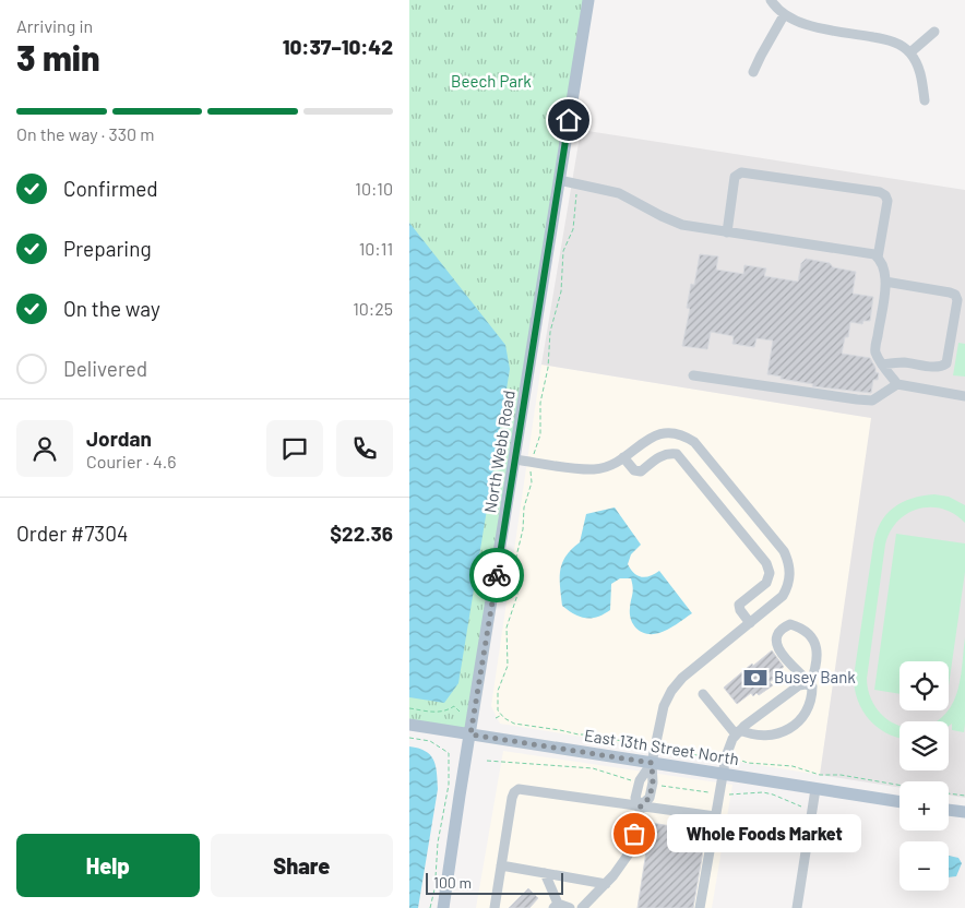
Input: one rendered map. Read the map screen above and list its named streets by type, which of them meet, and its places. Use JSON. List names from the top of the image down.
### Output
{
  "streets": {
    "main road": ["North Webb Road", "East 13th Street North"]
  },
  "crossings": [
    ["North Webb Road", "East 13th Street North"]
  ],
  "parks": ["Beech Park"],
  "places": {
    "bank": ["Busey Bank"],
    "other": ["Whole Foods Market"]
  },
  "scale_bar": "100 m",
  "page": {
    "heading": ["3 min", "Arriving in", "10:37–10:42"],
    "panel": [
      "Jordan",
      "Courier · 4.6",
      "Order #7304",
      "$22.36"
    ],
    "bar": "On the way · 330 m",
    "list": [
      ["Confirmed", "10:10"],
      ["Preparing", "10:11"],
      ["On the way", "10:25"],
      "Delivered"
    ],
    "map_buttons": ["+", "−"],
    "bubble": "Whole Foods Market",
    "buttons": ["Help", "Share"],
    "scale": "100 m"
  }
}
